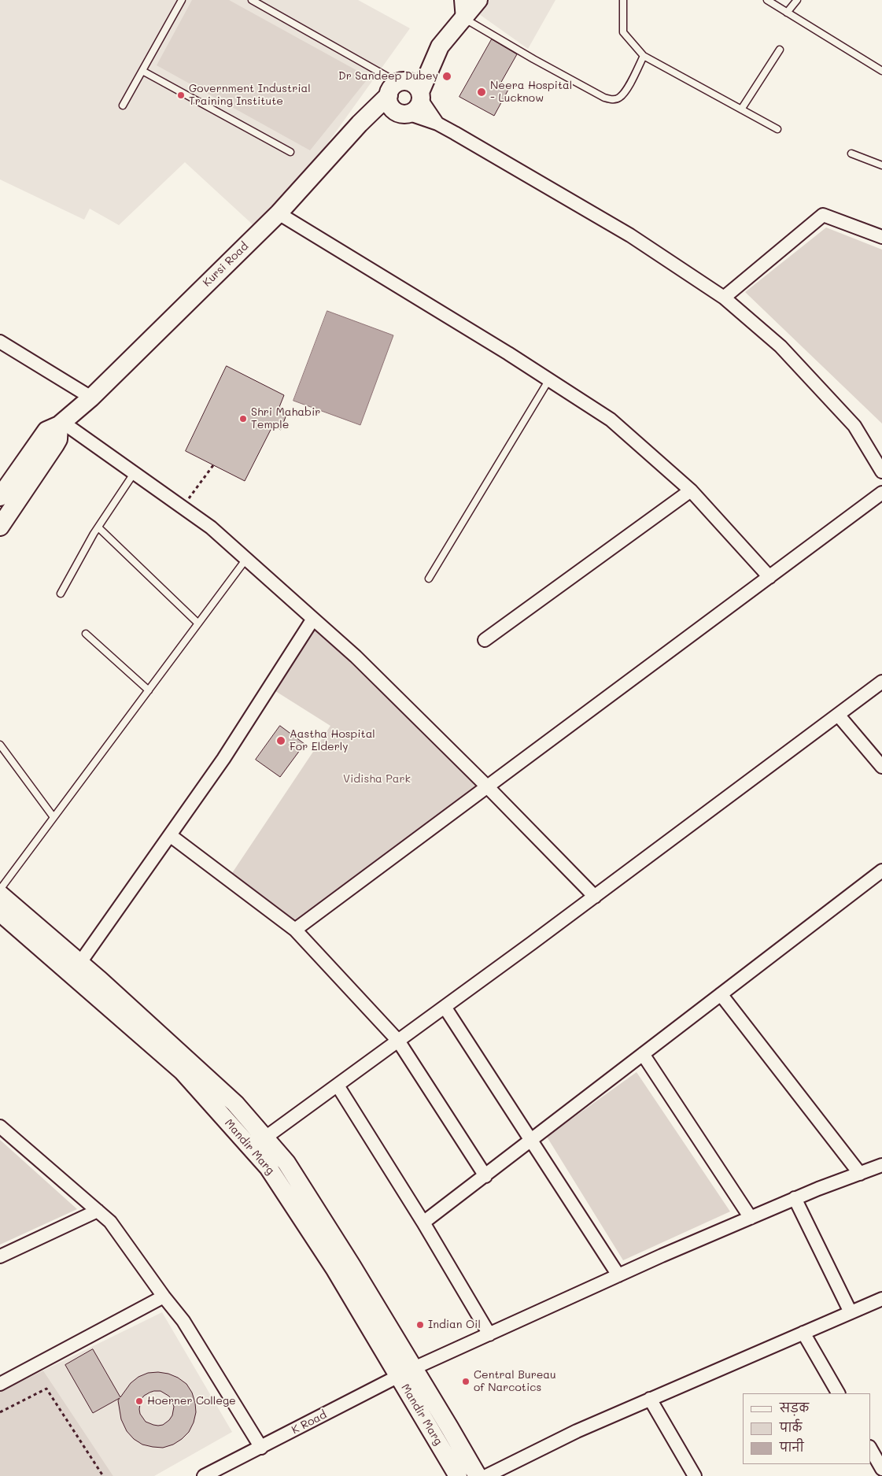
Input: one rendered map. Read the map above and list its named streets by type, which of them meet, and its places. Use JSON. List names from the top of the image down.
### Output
{
  "streets": {
    "main road": ["Kursi Road", "Mandir Marg"],
    "street": ["K Road"]
  },
  "crossings": [
    ["Mandir Marg", "K Road"]
  ],
  "parks": ["Vidisha Park"],
  "places": [
    "Dr Sandeep Dubey",
    "Neera Hospital - Lucknow",
    "Government Industrial Training Institute",
    "Shri Mahabir Temple",
    "Aastha Hospital For Elderly",
    "Indian Oil",
    "Central Bureau of Narcotics",
    "Hoerner College"
  ],
  "legend": ["सड़क", "पार्क", "पानी"]
}
